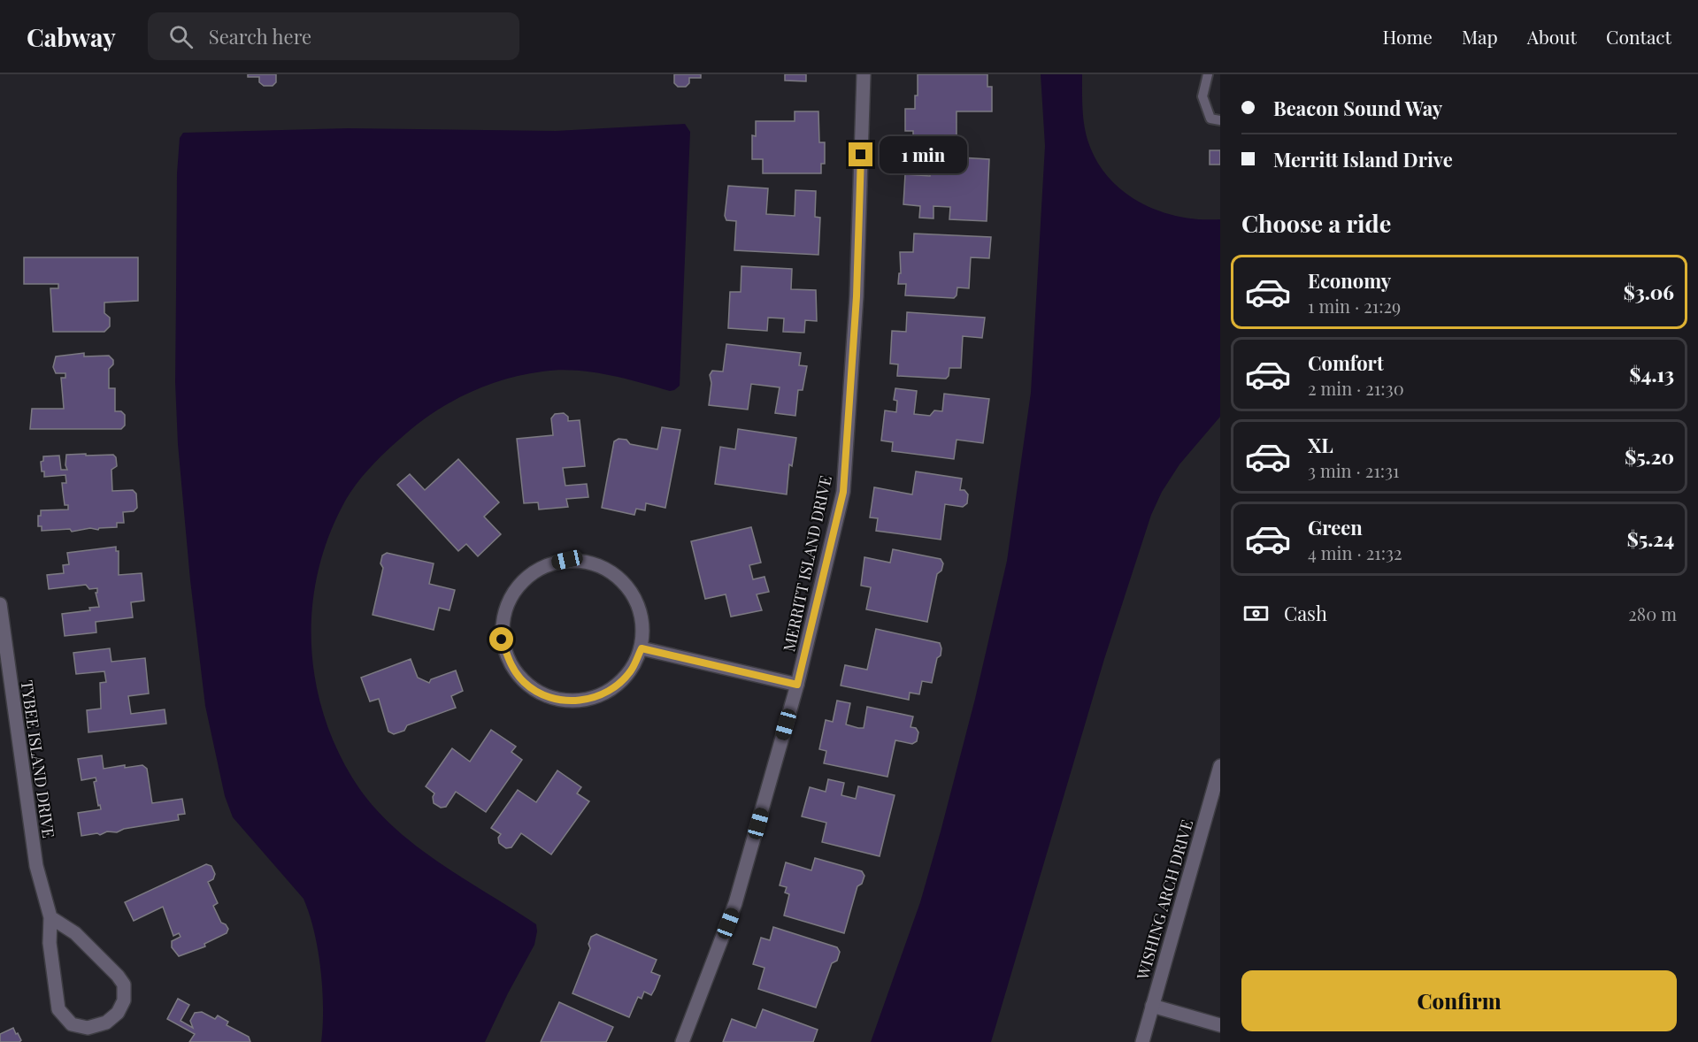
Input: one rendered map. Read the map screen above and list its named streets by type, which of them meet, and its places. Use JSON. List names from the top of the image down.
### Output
{
  "streets": {
    "street": ["MERRITT ISLAND DRIVE", "TYBEE ISLAND DRIVE", "WISHING ARCH DRIVE"]
  },
  "page": {
    "header": "Cabway",
    "search": "Search here",
    "nav": [
      "Home",
      "Map",
      "About",
      "Contact"
    ],
    "banner": ["Beacon Sound Way", "Merritt Island Drive"],
    "bubble": "1 min",
    "heading": "Choose a ride",
    "list": [
      {
        "name": "Economy",
        "note": "1 min · 21:29",
        "value": "$3.06"
      },
      {
        "name": "Comfort",
        "note": "2 min · 21:30",
        "value": "$4.13"
      },
      {
        "name": "XL",
        "note": "3 min · 21:31",
        "value": "$5.20"
      },
      {
        "name": "Green",
        "note": "4 min · 21:32",
        "value": "$5.24"
      }
    ],
    "pay": ["Cash", "280 m"],
    "buttons": "Confirm"
  }
}
